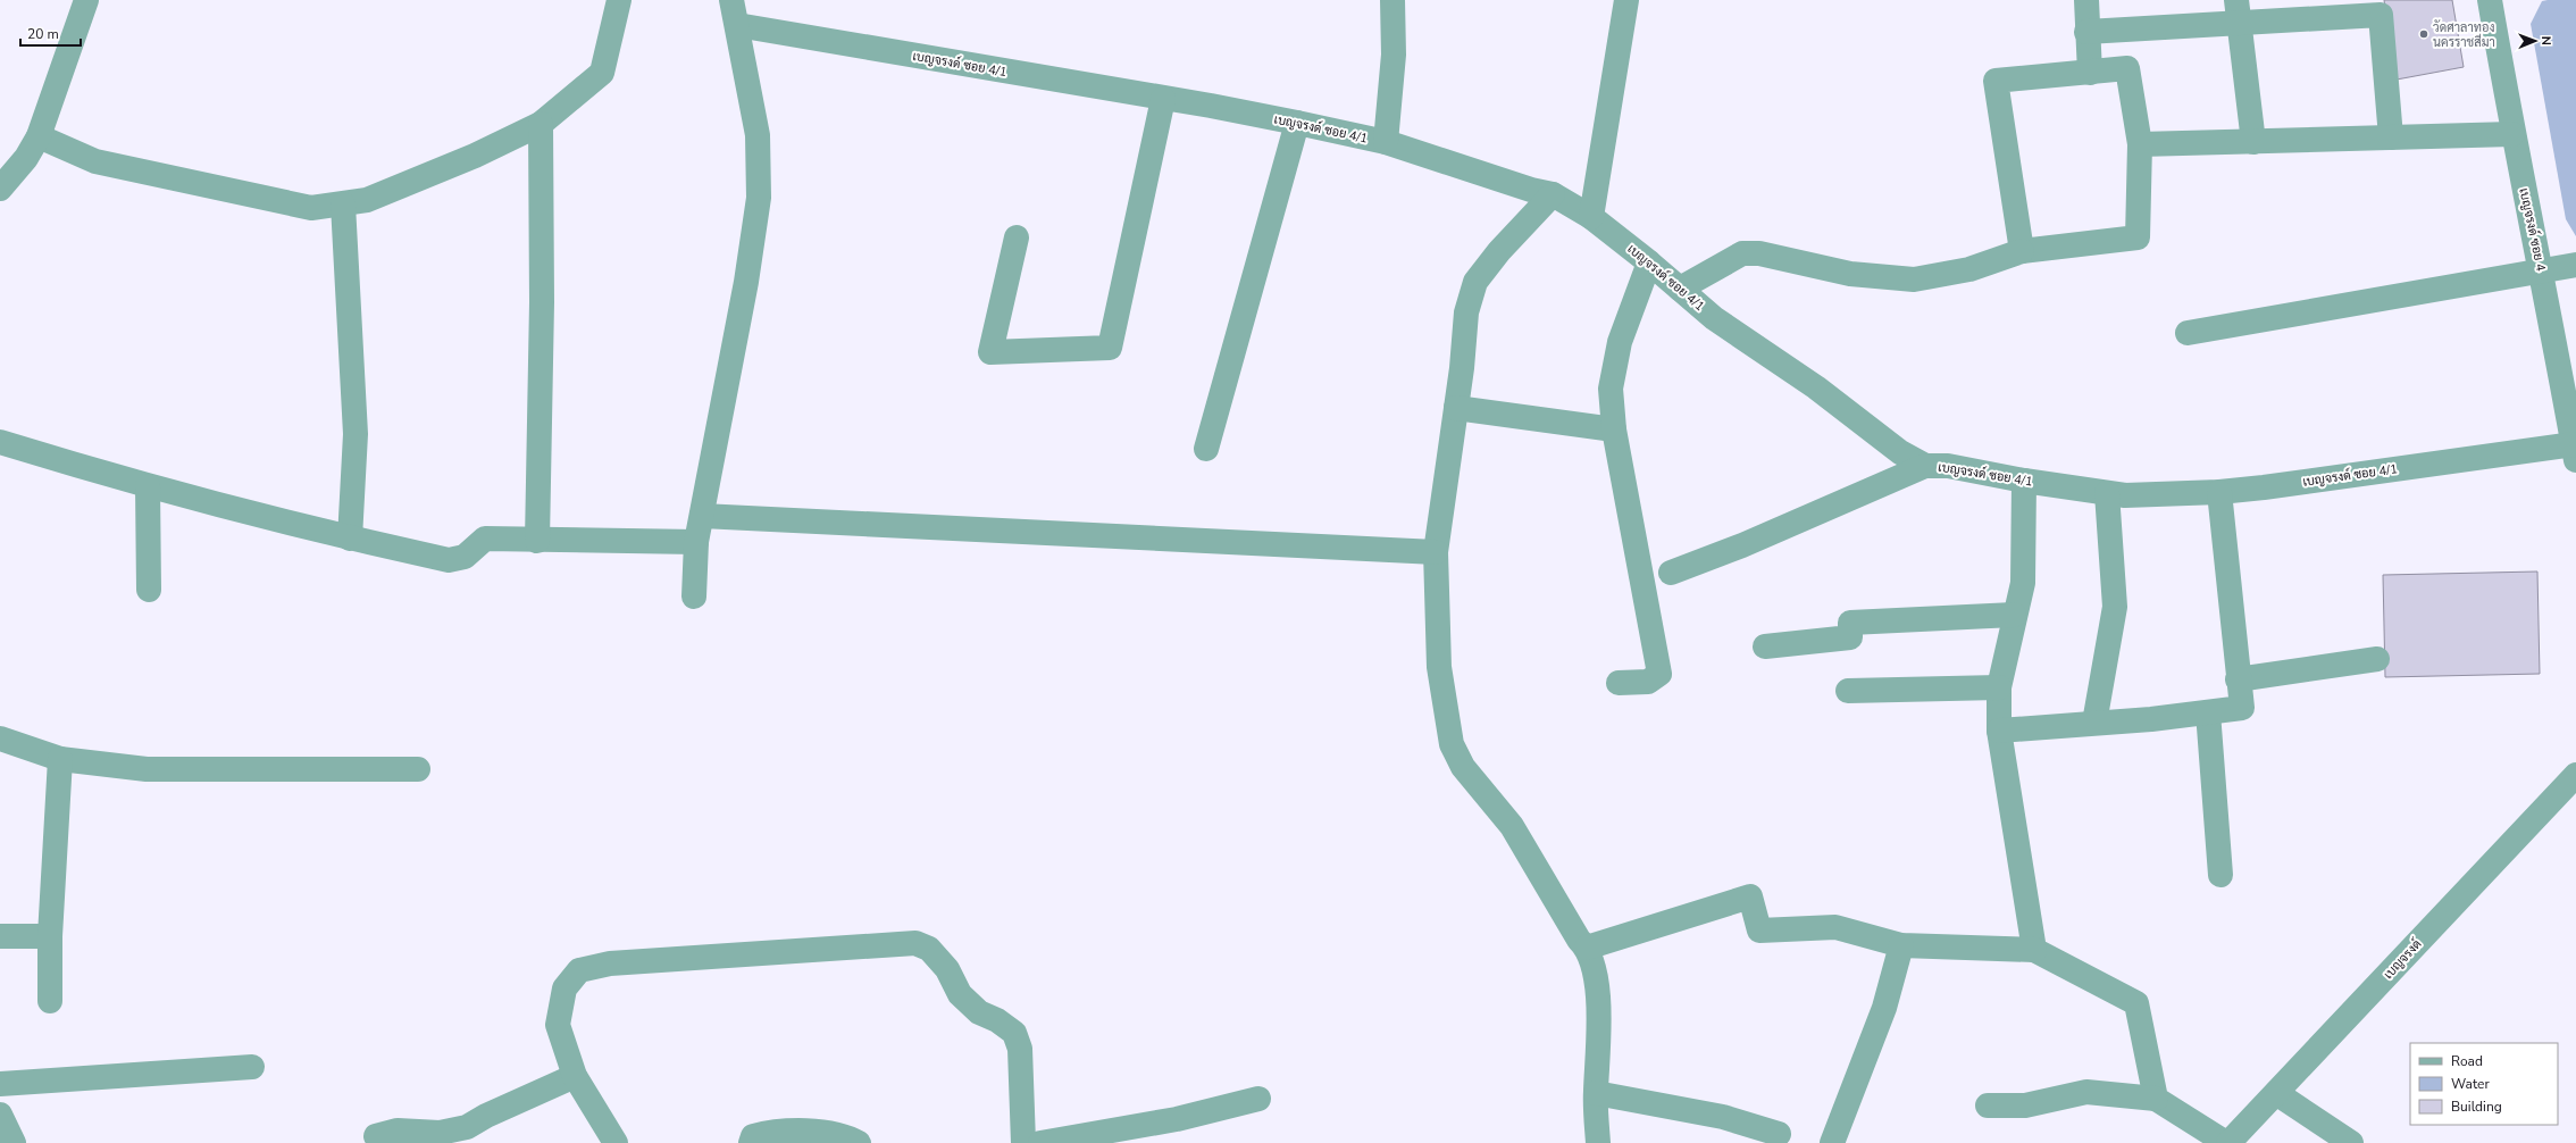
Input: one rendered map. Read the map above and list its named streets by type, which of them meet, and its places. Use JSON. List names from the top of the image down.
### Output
{
  "streets": {
    "street": ["เบญจรงด์ ซอย 4/1", "เบญจรงด์ ซอย 4", "เบญจรงด์"]
  },
  "crossings": [
    ["เบญจรงด์ ซอย 4/1", "เบญจรงด์ ซอย 4"]
  ],
  "places": ["วัดศาลาทอง นครราชสีมา"],
  "legend": ["Road", "Water", "Building"],
  "scale_bar": "20 m",
  "north": "right"
}
